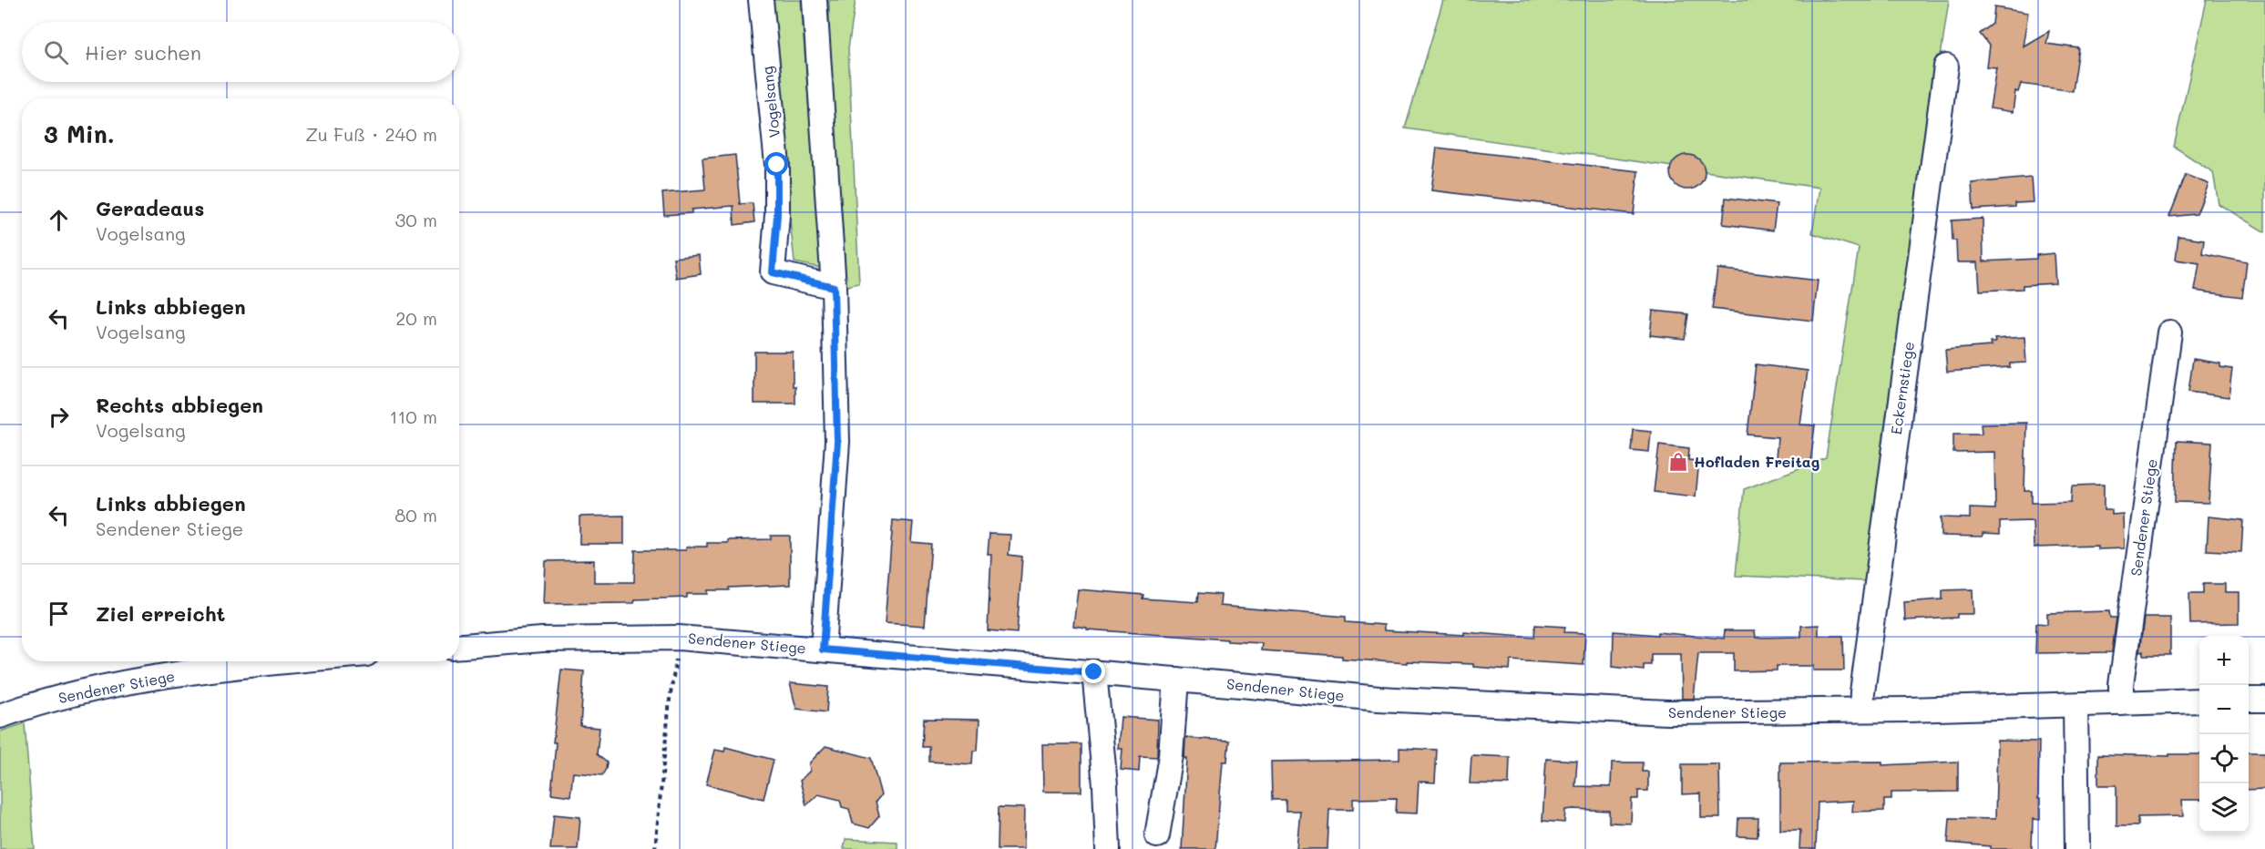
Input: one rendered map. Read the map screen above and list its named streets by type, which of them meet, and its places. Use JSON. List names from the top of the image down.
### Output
{
  "streets": {
    "street": ["Vogelsang", "Eckernstiege", "Sendener Stiege"]
  },
  "crossings": [
    ["Eckernstiege", "Sendener Stiege"]
  ],
  "places": {
    "shop": ["Hofladen Freitag"]
  },
  "page": {
    "search": "Hier suchen",
    "heading": ["3 Min.", "Zu Fuß · 240 m"],
    "list": [
      ["Geradeaus", "Vogelsang", "30 m"],
      ["Links abbiegen", "Vogelsang", "20 m"],
      ["Rechts abbiegen", "Vogelsang", "110 m"],
      ["Links abbiegen", "Sendener Stiege", "80 m"],
      "Ziel erreicht"
    ],
    "map_buttons": ["+", "−"]
  }
}
